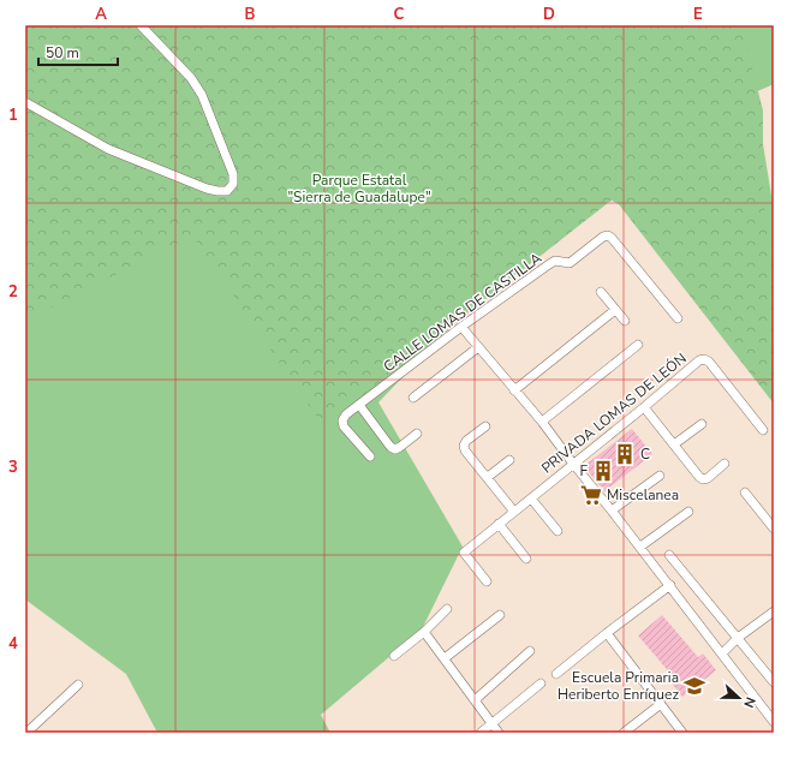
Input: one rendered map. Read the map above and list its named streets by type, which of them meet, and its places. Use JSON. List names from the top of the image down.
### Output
{
  "streets": {
    "street": ["CALLE LOMAS DE CASTILLA", "PRIVADA LOMAS DE LEÓN"]
  },
  "parks": ["Parque Estatal \"Sierra de Guadalupe\""],
  "places": {
    "building": ["C", "F"],
    "supermarket": ["Miscelanea"],
    "school or university": ["Escuela Primaria Heriberto Enríquez"]
  },
  "scale_bar": "50 m",
  "north": "right",
  "grid": {
    "columns": [
      "A",
      "B",
      "C",
      "D",
      "E"
    ],
    "rows": [
      "1",
      "2",
      "3",
      "4"
    ]
  }
}
